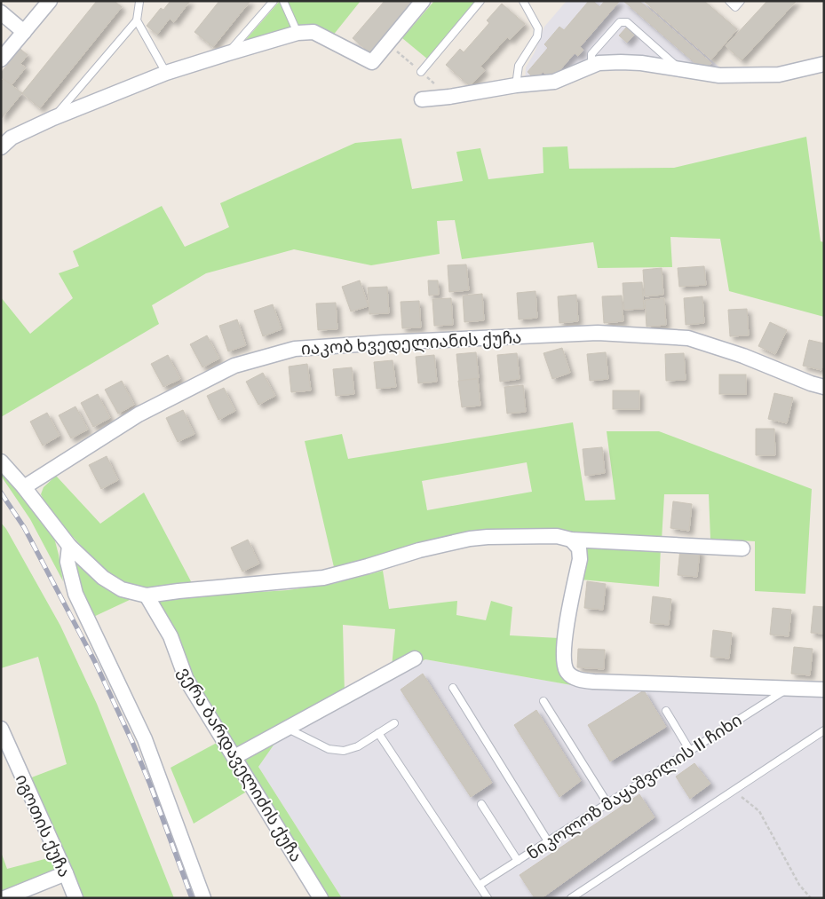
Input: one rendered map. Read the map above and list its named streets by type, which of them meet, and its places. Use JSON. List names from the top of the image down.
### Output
{
  "streets": {
    "street": ["იაკობ ხვედელიანის ქუჩა", "ვერა ბარდაველიძის ქუჩა", "იგოთის ქუჩა"],
    "lane": ["ნიკოლოზ მაყაშვილის II ჩიხი"]
  }
}
